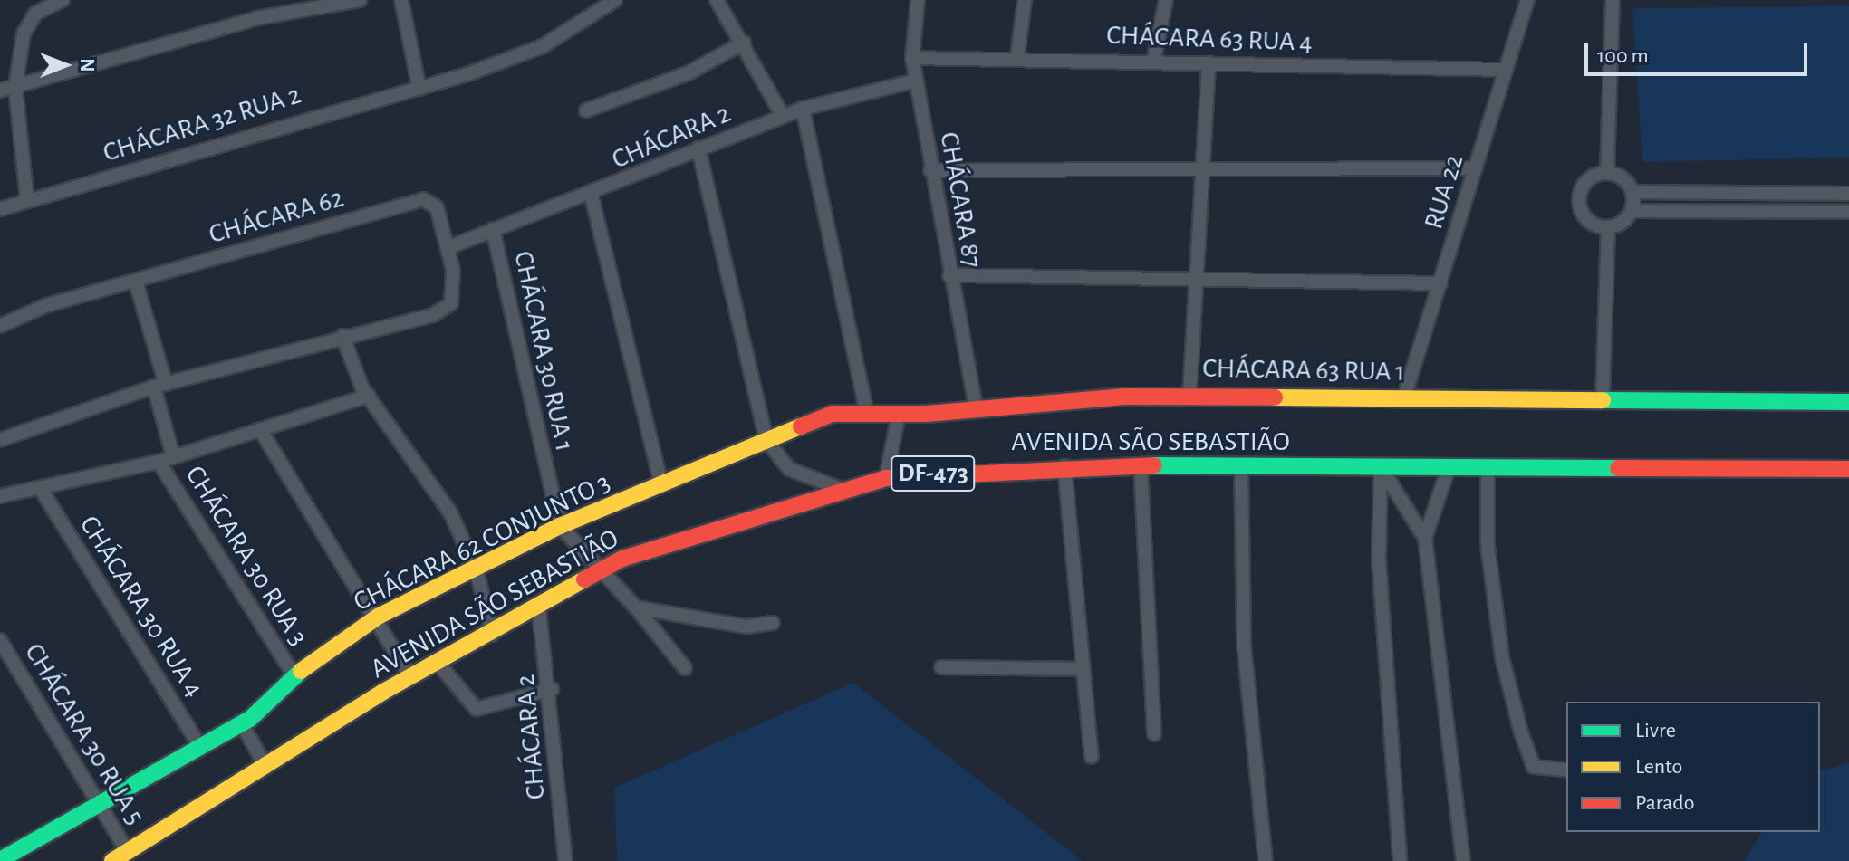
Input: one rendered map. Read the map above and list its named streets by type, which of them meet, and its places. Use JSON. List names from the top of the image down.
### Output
{
  "streets": {
    "street": [
      "CHÁCARA 63 RUA 4",
      "CHÁCARA 32 RUA 2",
      "CHÁCARA 2",
      "RUA 22",
      "CHÁCARA 87",
      "CHÁCARA 62",
      "CHÁCARA 30 RUA 1",
      "CHÁCARA 63 RUA 1",
      "AVENIDA SÃO SEBASTIÃO",
      "DF-473",
      "CHÁCARA 62 CONJUNTO 3",
      "CHÁCARA 30 RUA 3",
      "CHÁCARA 30 RUA 4",
      "CHÁCARA 30 RUA 5"
    ]
  },
  "crossings": [
    ["CHÁCARA 63 RUA 4", "RUA 22"],
    ["CHÁCARA 63 RUA 4", "CHÁCARA 87"],
    ["CHÁCARA 63 RUA 4", "CHÁCARA 63 RUA 1"],
    ["CHÁCARA 2", "CHÁCARA 87"],
    ["CHÁCARA 2", "CHÁCARA 62"],
    ["CHÁCARA 2", "CHÁCARA 30 RUA 1"],
    ["CHÁCARA 2", "AVENIDA SÃO SEBASTIÃO"],
    ["RUA 22", "CHÁCARA 63 RUA 1"],
    ["CHÁCARA 87", "CHÁCARA 62 CONJUNTO 3"],
    ["CHÁCARA 30 RUA 1", "CHÁCARA 62 CONJUNTO 3"],
    ["CHÁCARA 63 RUA 1", "CHÁCARA 62 CONJUNTO 3"],
    ["AVENIDA SÃO SEBASTIÃO", "CHÁCARA 30 RUA 5"],
    ["CHÁCARA 62 CONJUNTO 3", "CHÁCARA 30 RUA 3"],
    ["CHÁCARA 62 CONJUNTO 3", "CHÁCARA 30 RUA 4"],
    ["CHÁCARA 62 CONJUNTO 3", "CHÁCARA 30 RUA 5"]
  ],
  "legend": ["Livre", "Lento", "Parado"],
  "scale_bar": "100 m",
  "north": "right"
}
